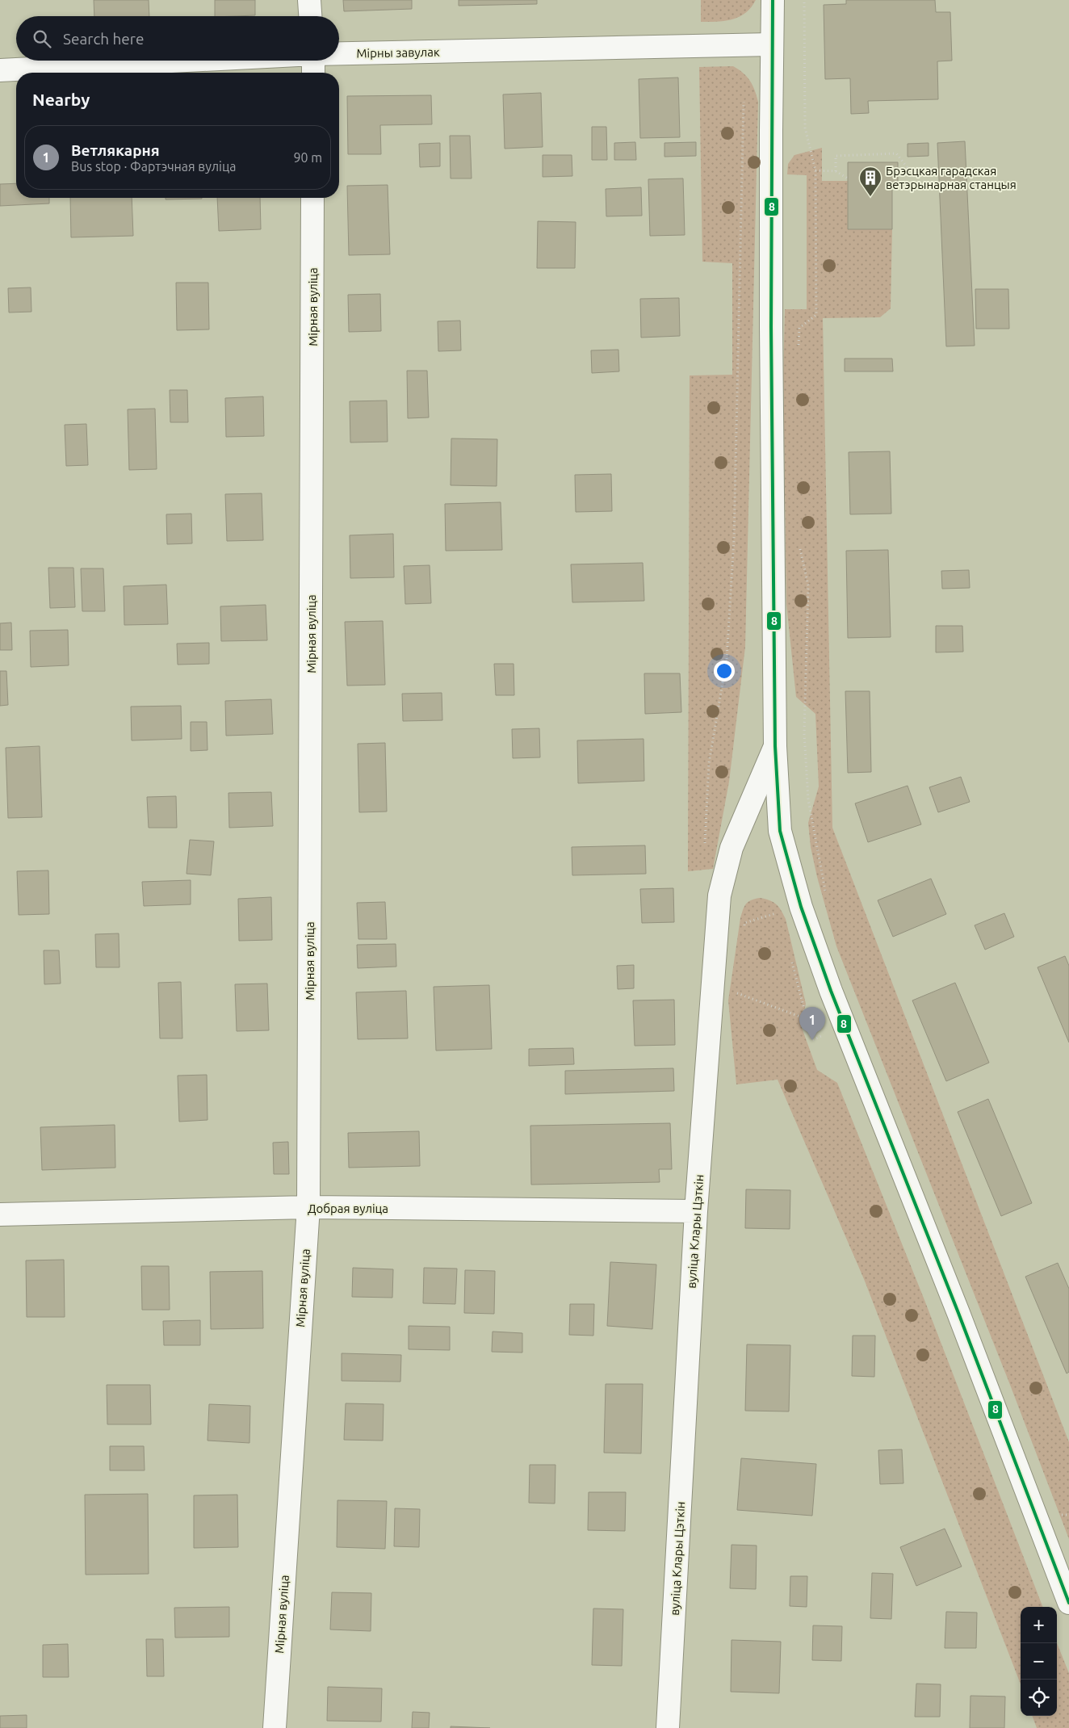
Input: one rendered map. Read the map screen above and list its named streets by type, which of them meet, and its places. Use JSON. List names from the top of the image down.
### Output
{
  "streets": {
    "street": [
      "Мірны завулак",
      "Мірная вуліца",
      "Добрая вуліца",
      "вуліца Клары Цэткін"
    ]
  },
  "crossings": [
    ["Мірная вуліца", "Добрая вуліца"],
    ["Добрая вуліца", "вуліца Клары Цэткін"]
  ],
  "places": {
    "building": ["Брэсцкая гарадская ветэрынарная станцыя"]
  },
  "lines": ["transit line 8"],
  "page": {
    "search": "Search here",
    "heading": "Nearby",
    "list": [
      {
        "mark": "1",
        "name": "Ветлякарня",
        "note": "Bus stop · Фартэчная вуліца",
        "value": "90 m"
      }
    ],
    "pins": "1",
    "map_buttons": ["+", "−"]
  }
}
